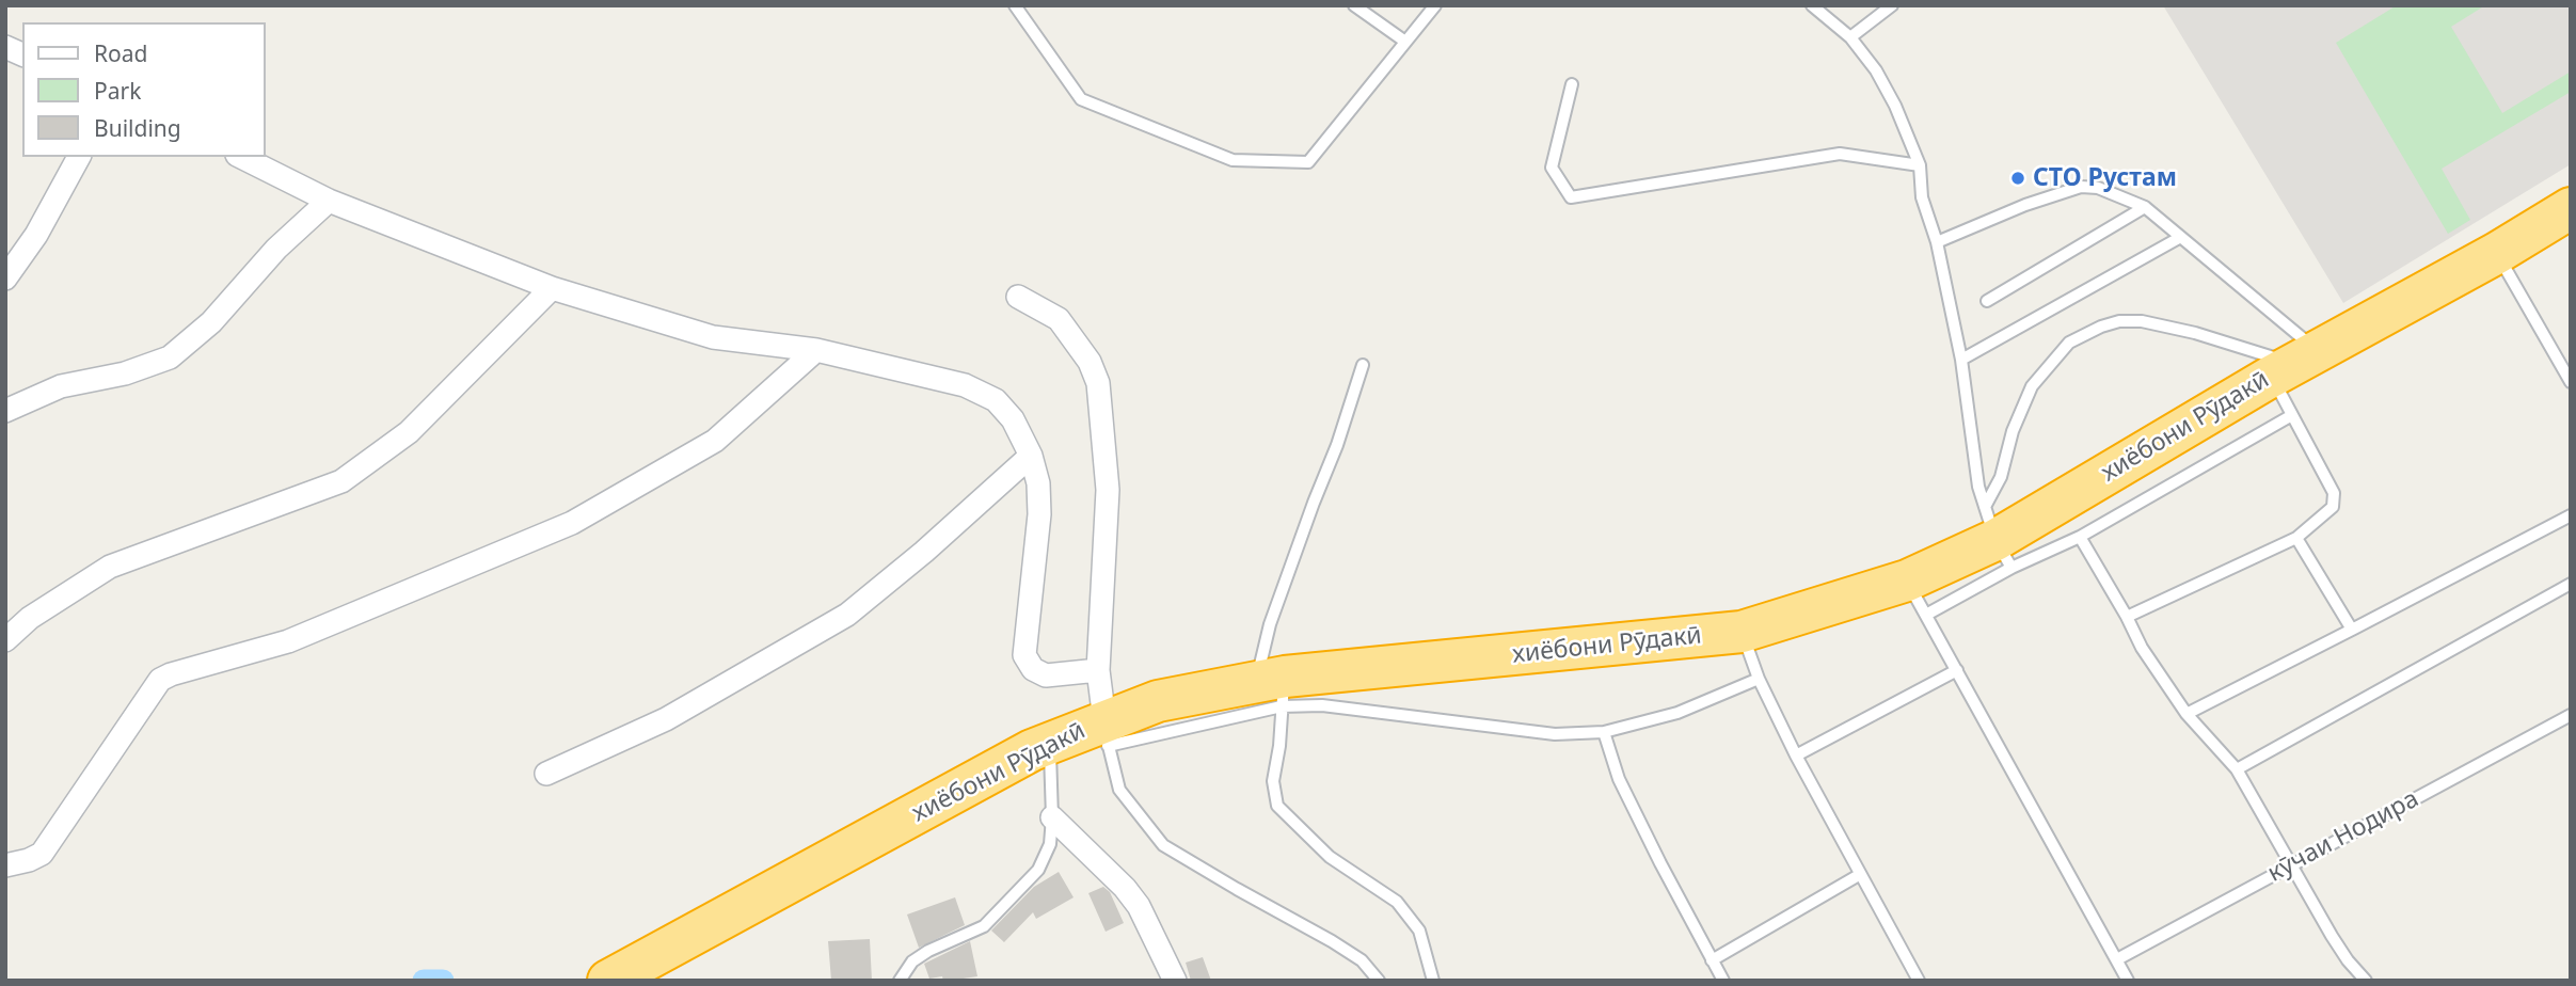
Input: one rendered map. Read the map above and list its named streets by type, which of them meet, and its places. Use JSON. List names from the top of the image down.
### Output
{
  "streets": {
    "highway": ["хиёбони Рӯдакӣ"],
    "lane": ["кӯчаи Нодира"]
  },
  "places": ["СТО Рустам"],
  "legend": ["Road", "Park", "Building"]
}
